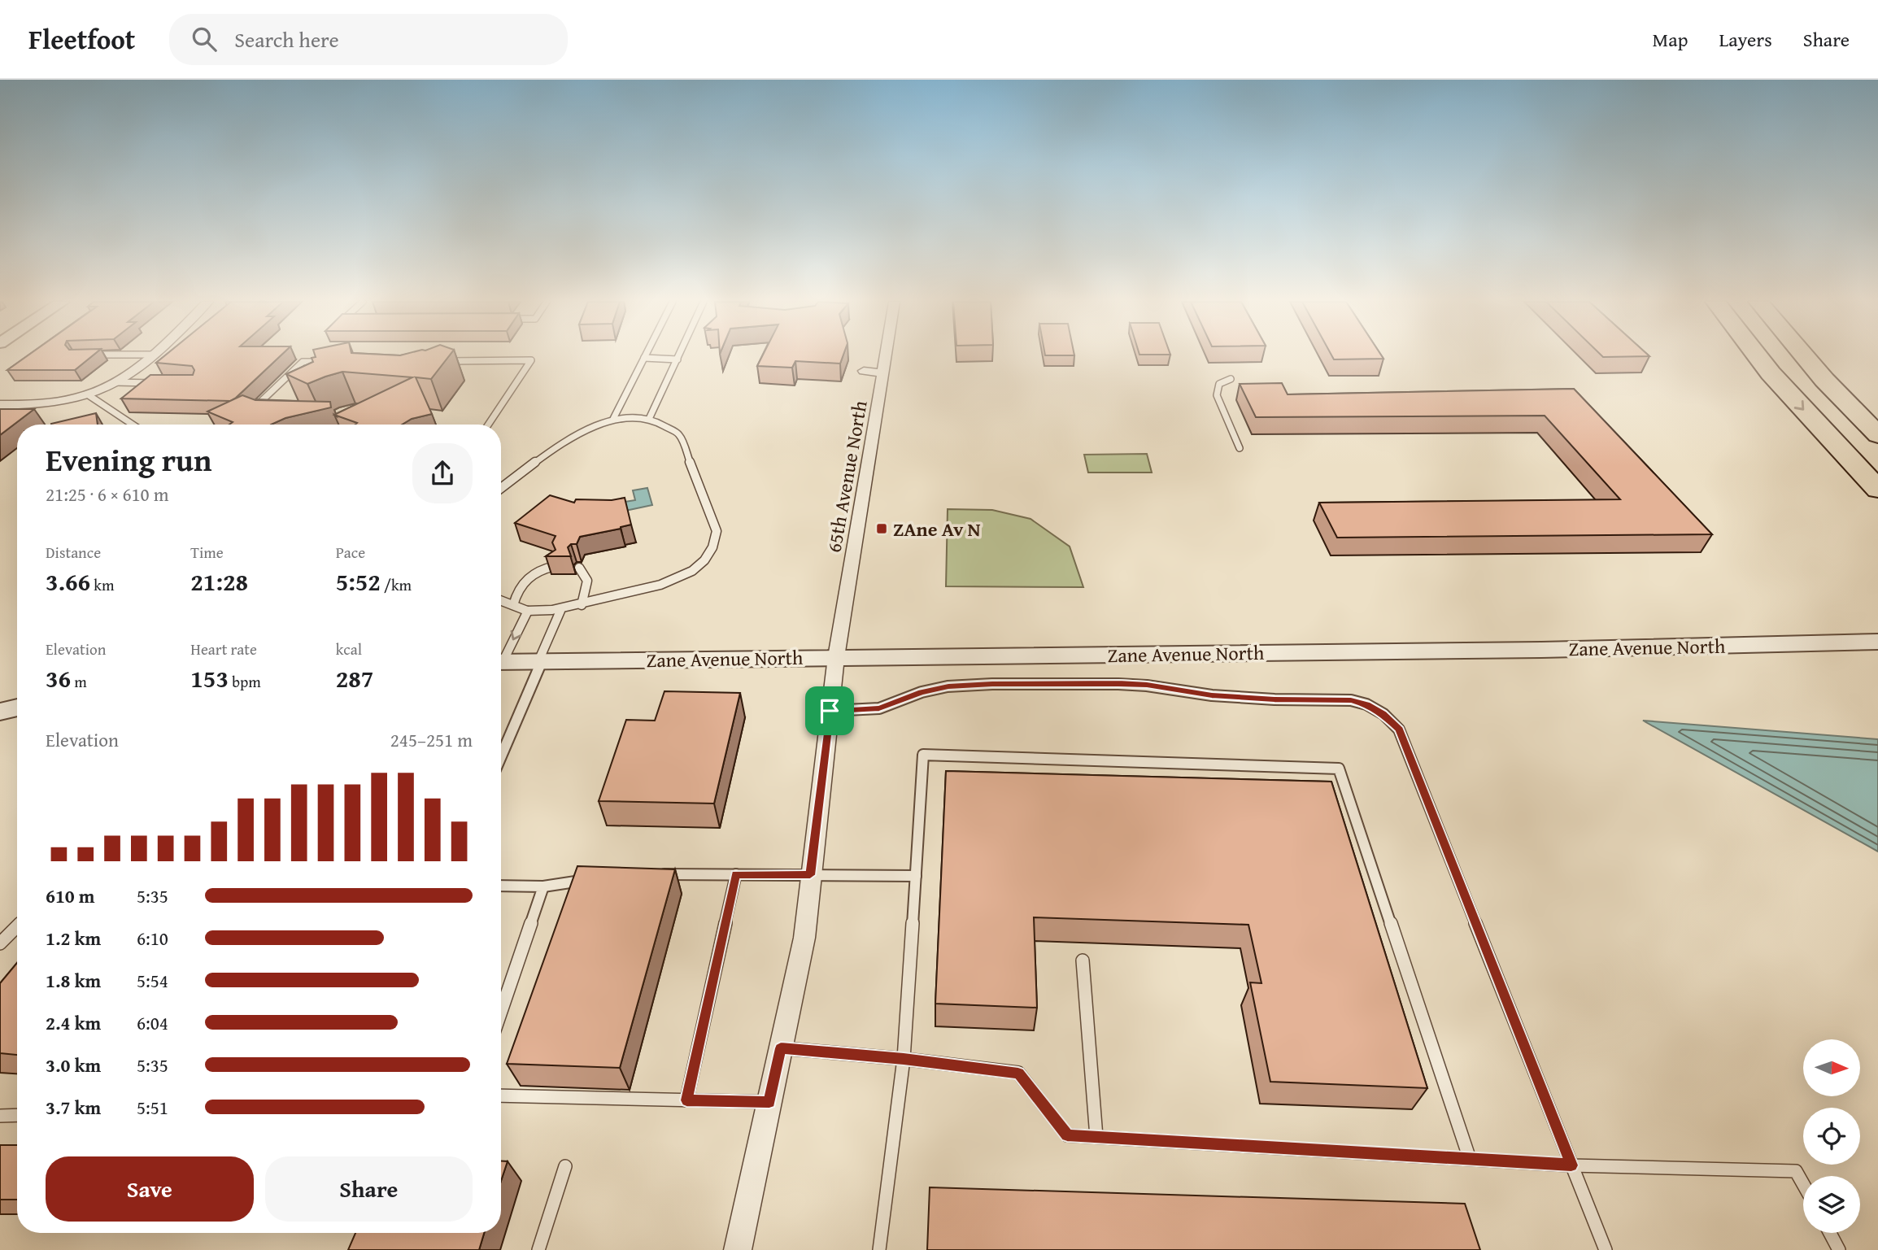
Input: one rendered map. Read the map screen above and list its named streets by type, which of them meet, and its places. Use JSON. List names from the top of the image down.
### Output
{
  "streets": {
    "street": ["65th Avenue North", "Zane Avenue North"]
  },
  "crossings": [
    ["65th Avenue North", "Zane Avenue North"]
  ],
  "places": {
    "transit": ["ZAne Av N"]
  },
  "north": "right",
  "page": {
    "header": "Fleetfoot",
    "search": "Search here",
    "nav": ["Map", "Layers", "Share"],
    "heading": ["Evening run", "21:25 · 6 × 610 m"],
    "stats": [
      ["Distance", "3.66 km"],
      ["Time", "21:28"],
      ["Pace", "5:52 /km"],
      ["Elevation", "36 m"],
      ["Heart rate", "153 bpm"],
      ["kcal", "287"]
    ],
    "chart": ["Elevation", "245–251 m"],
    "list": [
      {
        "name": "610 m",
        "note": "5:35"
      },
      {
        "name": "1.2 km",
        "note": "6:10"
      },
      {
        "name": "1.8 km",
        "note": "5:54"
      },
      {
        "name": "2.4 km",
        "note": "6:04"
      },
      {
        "name": "3.0 km",
        "note": "5:35"
      },
      {
        "name": "3.7 km",
        "note": "5:51"
      }
    ],
    "buttons": ["Save", "Share"]
  }
}
